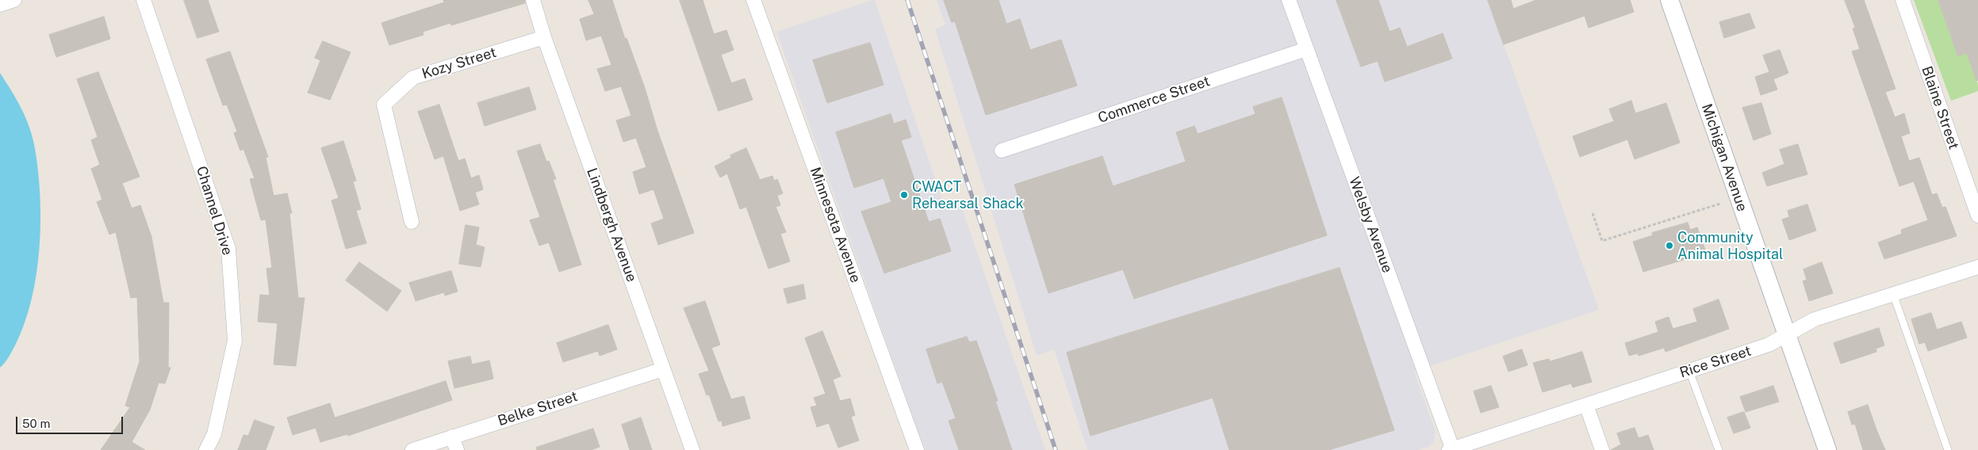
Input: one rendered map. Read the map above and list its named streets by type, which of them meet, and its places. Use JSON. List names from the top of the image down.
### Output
{
  "streets": {
    "street": [
      "Kozy Street",
      "Commerce Street",
      "Blaine Street",
      "Michigan Avenue",
      "Channel Drive",
      "Lindbergh Avenue",
      "Minnesota Avenue",
      "Welsby Avenue",
      "Rice Street",
      "Belke Street"
    ]
  },
  "crossings": [
    ["Kozy Street", "Lindbergh Avenue"],
    ["Commerce Street", "Welsby Avenue"],
    ["Michigan Avenue", "Rice Street"],
    ["Lindbergh Avenue", "Belke Street"],
    ["Welsby Avenue", "Rice Street"]
  ],
  "places": ["CWACT Rehearsal Shack", "Community Animal Hospital"],
  "scale_bar": "50 m"
}
